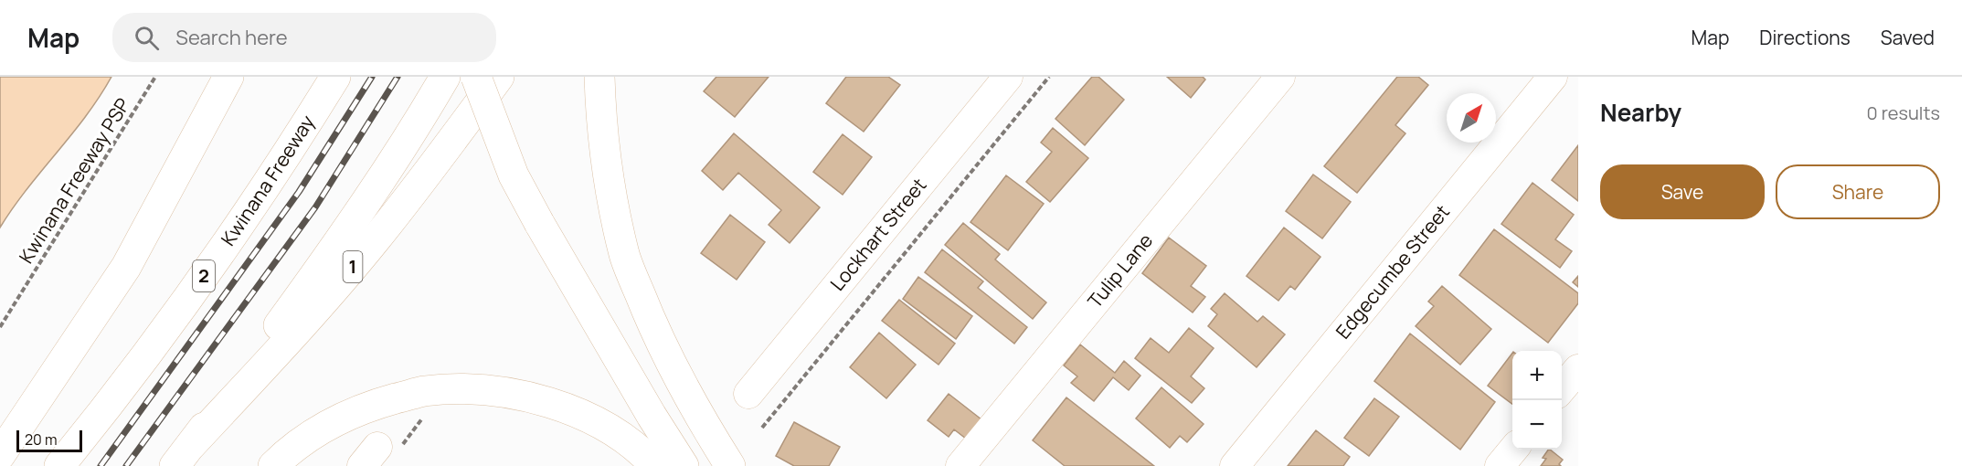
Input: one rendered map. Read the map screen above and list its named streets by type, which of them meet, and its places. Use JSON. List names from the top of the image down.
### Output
{
  "streets": {
    "highway": ["Kwinana Freeway", "1", "2"],
    "street": ["Lockhart Street", "Tulip Lane", "Edgecumbe Street"],
    "path": ["Kwinana Freeway PSP"]
  },
  "scale_bar": "20 m",
  "north": "top right",
  "page": {
    "header": "Map",
    "search": "Search here",
    "nav": ["Map", "Directions", "Saved"],
    "heading": ["Nearby", "0 results"],
    "buttons": ["Save", "Share"],
    "map_buttons": ["+", "−"],
    "scale": "20 m"
  }
}
